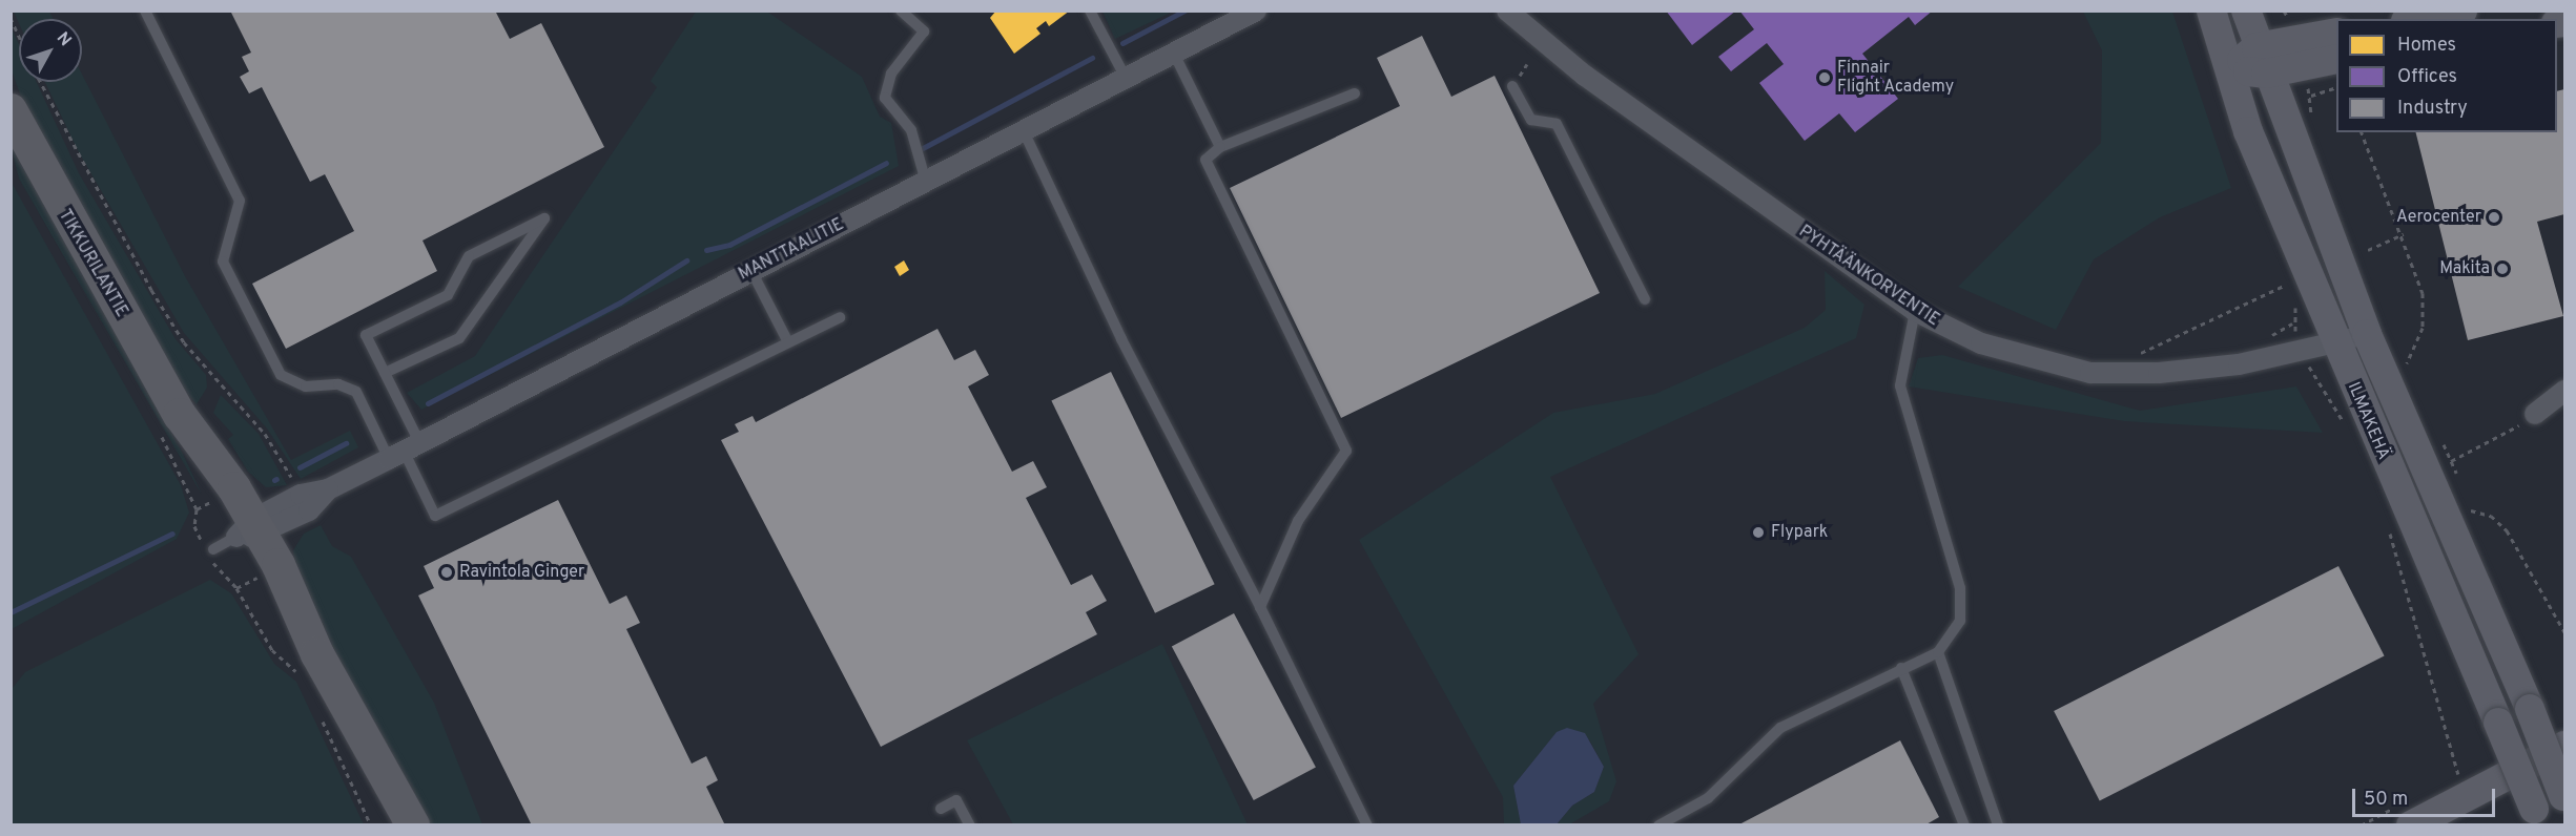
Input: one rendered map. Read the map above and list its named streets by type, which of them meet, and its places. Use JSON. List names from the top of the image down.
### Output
{
  "streets": {
    "main road": ["TIKKURILANTIE", "ILMAKEHÄ"],
    "street": ["MANTTAALITIE", "PYHTÄÄNKORVENTIE"]
  },
  "crossings": [
    ["MANTTAALITIE", "TIKKURILANTIE"],
    ["PYHTÄÄNKORVENTIE", "ILMAKEHÄ"]
  ],
  "places": [
    "Finnair Flight Academy",
    "Aerocenter",
    "Makita",
    "Flypark",
    "Ravintola Ginger"
  ],
  "legend": ["Homes", "Offices", "Industry"],
  "scale_bar": "50 m",
  "north": "top right"
}
